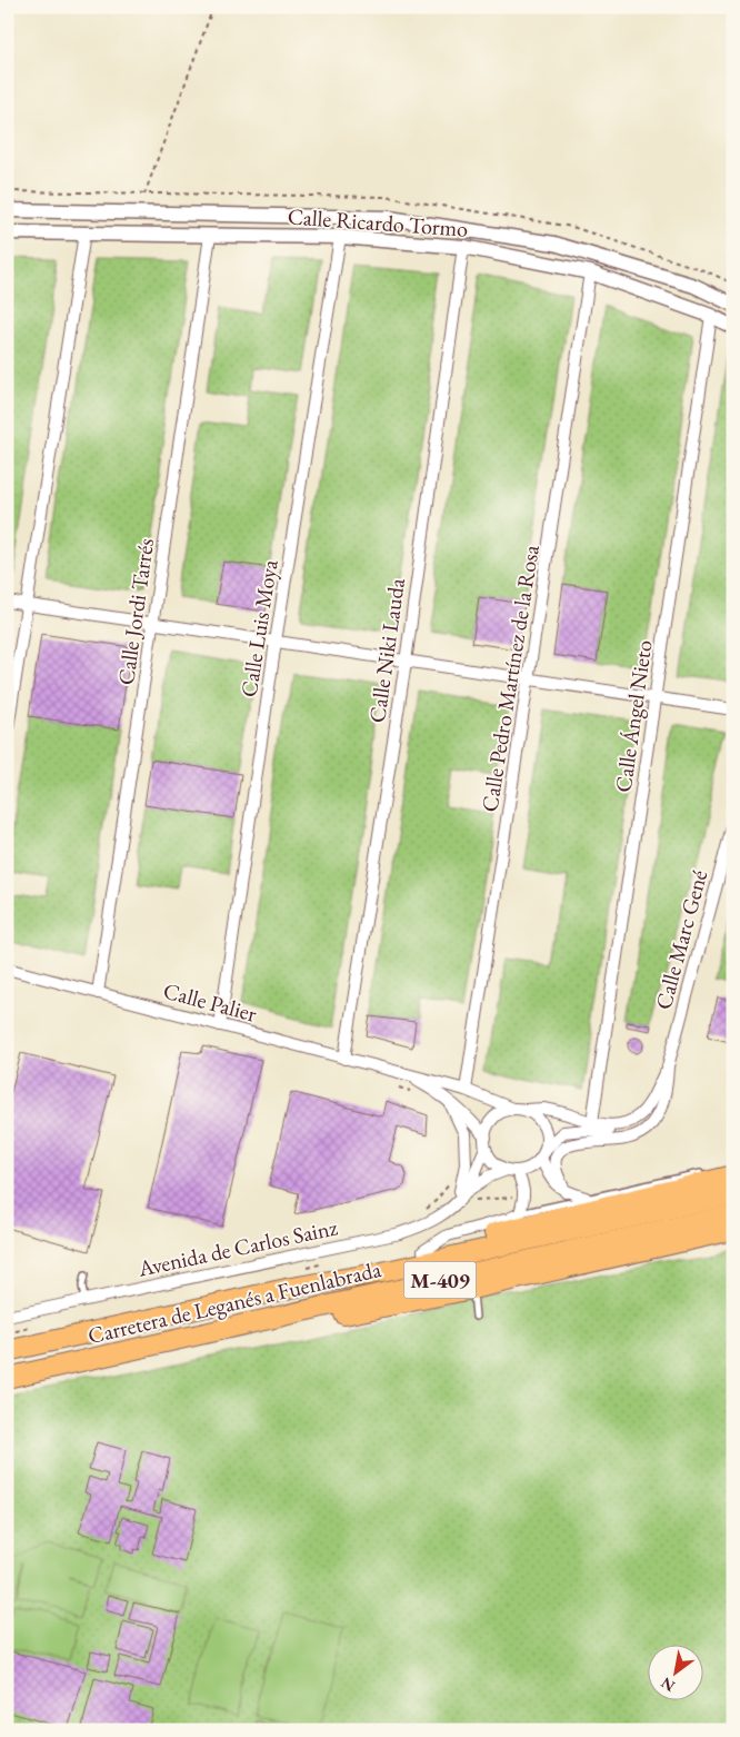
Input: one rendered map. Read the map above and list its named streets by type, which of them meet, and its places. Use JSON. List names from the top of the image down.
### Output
{
  "streets": {
    "highway": ["M-409", "Carretera de Leganés a Fuenlabrada"],
    "street": [
      "Calle Ricardo Tormo",
      "Calle Jordi Tarrés",
      "Calle Luis Moya",
      "Calle Niki Lauda",
      "Calle Pedro Martínez de la Rosa",
      "Calle Ángel Nieto",
      "Calle Marc Gené",
      "Calle Palier",
      "Avenida de Carlos Sainz"
    ]
  },
  "crossings": [
    ["Calle Ricardo Tormo", "Calle Jordi Tarrés"],
    ["Calle Ricardo Tormo", "Calle Luis Moya"],
    ["Calle Ricardo Tormo", "Calle Niki Lauda"],
    ["Calle Ricardo Tormo", "Calle Pedro Martínez de la Rosa"],
    ["Calle Ricardo Tormo", "Calle Ángel Nieto"],
    ["Calle Jordi Tarrés", "Calle Palier"],
    ["Calle Luis Moya", "Calle Palier"],
    ["Calle Niki Lauda", "Calle Palier"],
    ["Calle Pedro Martínez de la Rosa", "Calle Palier"],
    ["Calle Ángel Nieto", "Calle Palier"],
    ["Calle Marc Gené", "Calle Palier"],
    ["Calle Palier", "Avenida de Carlos Sainz"],
    ["M-409", "Carretera de Leganés a Fuenlabrada"]
  ],
  "north": "bottom left"
}
